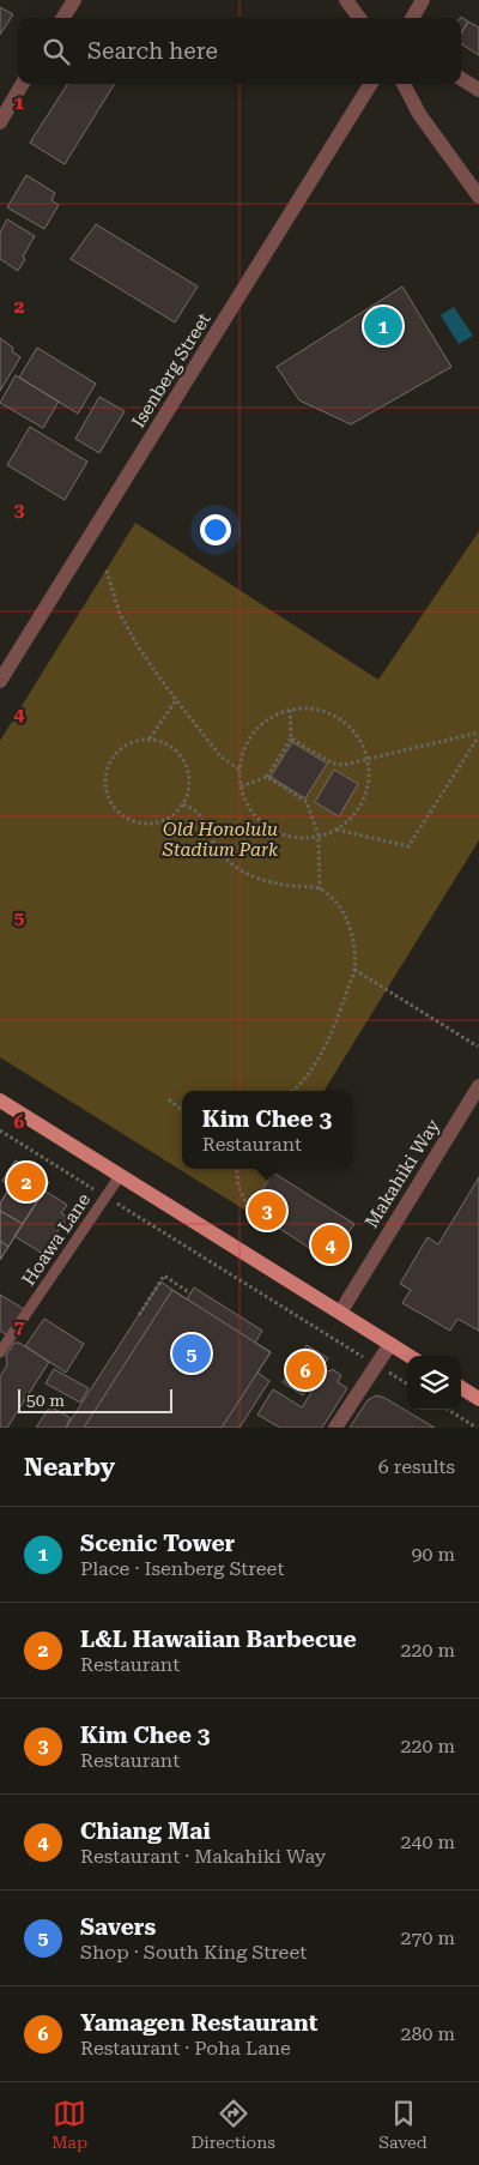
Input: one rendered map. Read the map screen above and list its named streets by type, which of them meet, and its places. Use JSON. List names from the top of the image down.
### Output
{
  "streets": {
    "street": ["Isenberg Street", "Makahiki Way"],
    "lane": ["Hoawa Lane"]
  },
  "parks": ["Old Honolulu Stadium Park"],
  "scale_bar": "50 m",
  "page": {
    "search": "Search here",
    "pins": [
      "1",
      "2",
      "3",
      "4",
      "5",
      "6"
    ],
    "popup": ["Kim Chee 3", "Restaurant"],
    "scale": "50 m",
    "heading": ["Nearby", "6 results"],
    "list": [
      {
        "mark": "1",
        "name": "Scenic Tower",
        "note": "Place · Isenberg Street",
        "value": "90 m"
      },
      {
        "mark": "2",
        "name": "L&L Hawaiian Barbecue",
        "note": "Restaurant",
        "value": "220 m"
      },
      {
        "mark": "3",
        "name": "Kim Chee 3",
        "note": "Restaurant",
        "value": "220 m"
      },
      {
        "mark": "4",
        "name": "Chiang Mai",
        "note": "Restaurant · Makahiki Way",
        "value": "240 m"
      },
      {
        "mark": "5",
        "name": "Savers",
        "note": "Shop · South King Street",
        "value": "270 m"
      },
      {
        "mark": "6",
        "name": "Yamagen Restaurant",
        "note": "Restaurant · Poha Lane",
        "value": "280 m"
      }
    ],
    "nav": ["Map", "Directions", "Saved"]
  },
  "grid": {
    "rows": [
      "1",
      "2",
      "3",
      "4",
      "5",
      "6",
      "7"
    ]
  }
}
